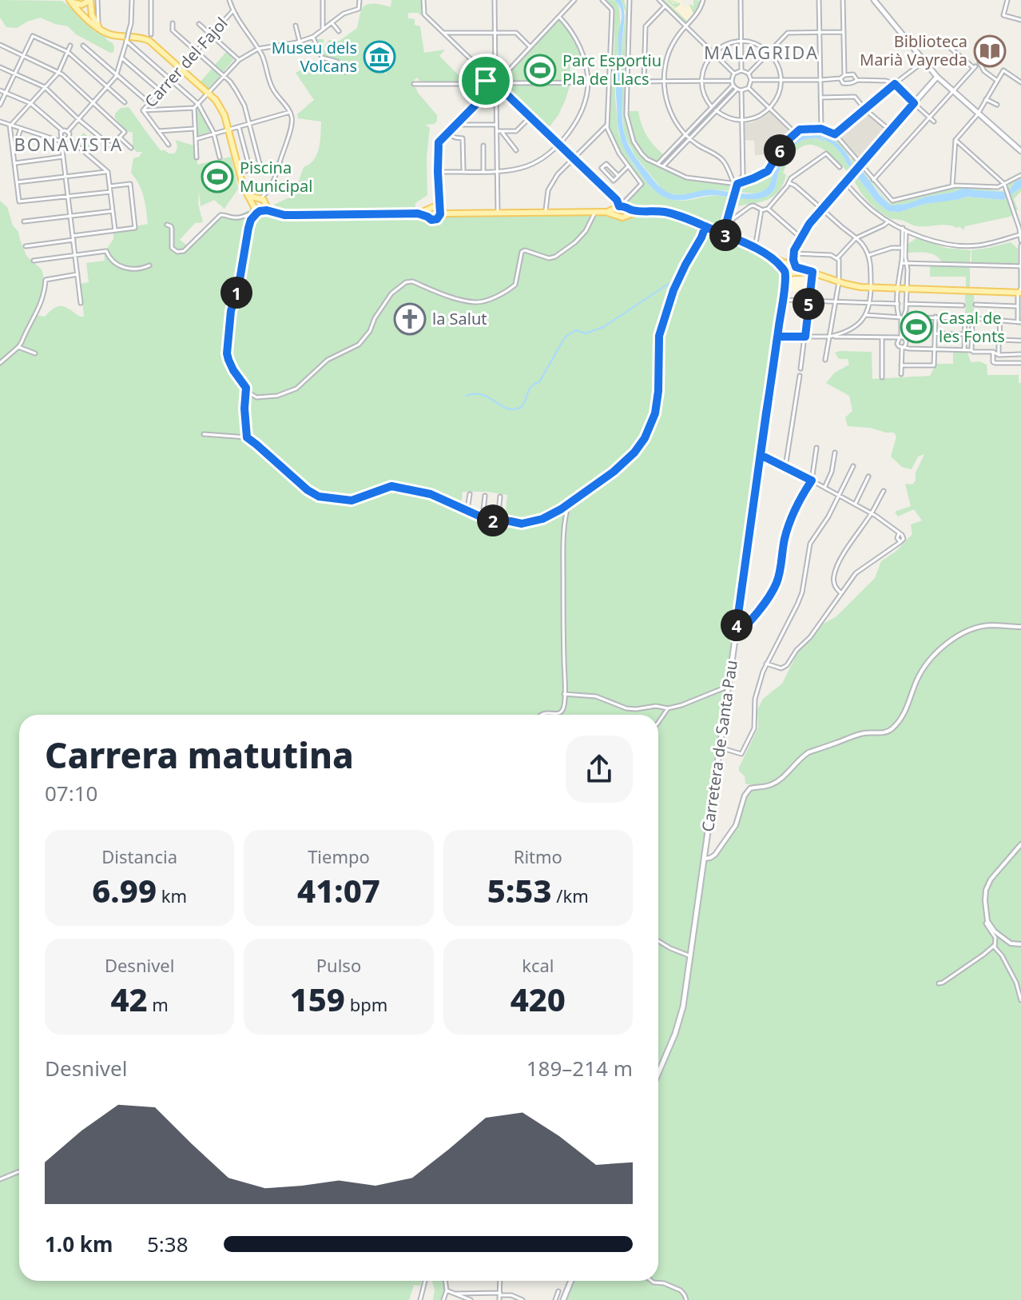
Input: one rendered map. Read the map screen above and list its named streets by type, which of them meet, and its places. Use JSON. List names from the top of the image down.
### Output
{
  "streets": {
    "main road": ["Carretera de Santa Pau"],
    "street": ["Carrer del Fajol"]
  },
  "districts": ["MALAGRIDA", "BONAVISTA"],
  "places": {
    "library": ["Biblioteca Marià Vayreda"],
    "museum": ["Museu dels Volcans"],
    "sports": ["Parc Esportiu Pla de Llacs", "Piscina Municipal", "Casal de les Fonts"],
    "church": ["la Salut"]
  },
  "page": {
    "pins": [
      "6",
      "3",
      "1",
      "5",
      "2",
      "4"
    ],
    "heading": ["Carrera matutina", "07:10"],
    "stats": [
      ["Distancia", "6.99 km"],
      ["Tiempo", "41:07"],
      ["Ritmo", "5:53 /km"],
      ["Desnivel", "42 m"],
      ["Pulso", "159 bpm"],
      ["kcal", "420"]
    ],
    "chart": ["Desnivel", "189–214 m"],
    "list": [
      {
        "name": "1.0 km",
        "note": "5:38"
      }
    ]
  }
}
